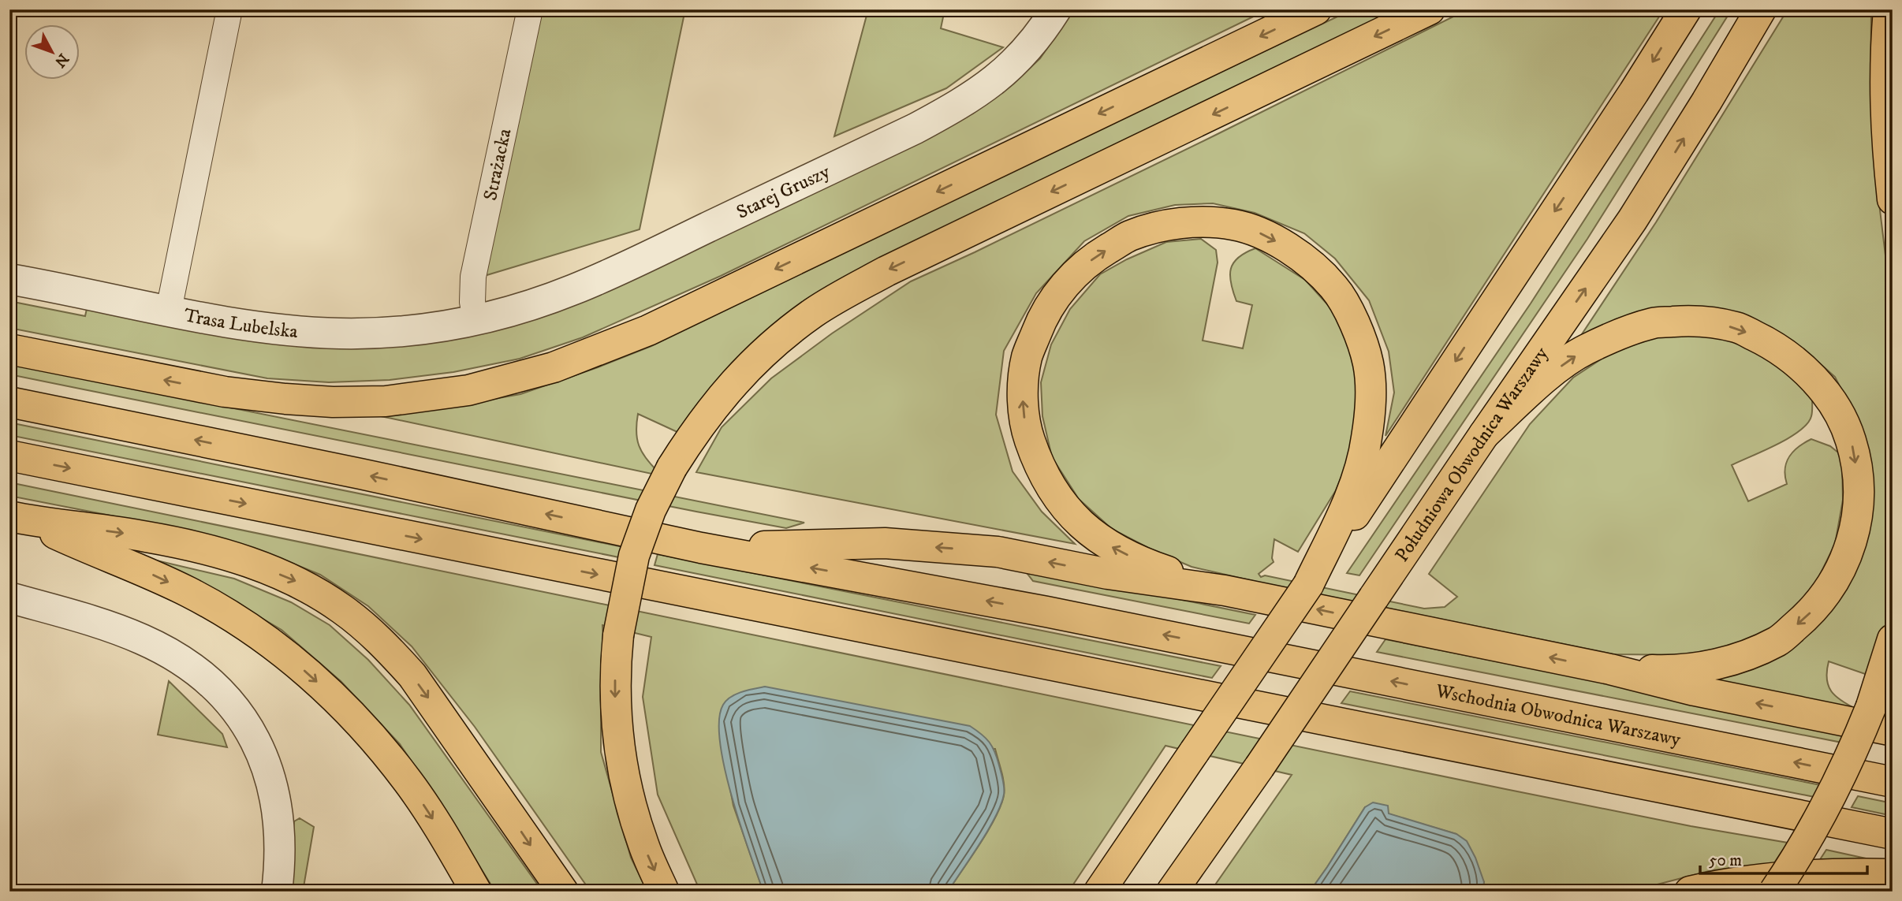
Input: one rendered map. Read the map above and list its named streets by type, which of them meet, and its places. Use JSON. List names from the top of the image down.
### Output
{
  "streets": {
    "highway": ["Południowa Obwodnica Warszawy", "Wschodnia Obwodnica Warszawy"],
    "street": ["Strażacka", "Starej Gruszy", "Trasa Lubelska"]
  },
  "crossings": [
    ["Strażacka", "Starej Gruszy"],
    ["Strażacka", "Trasa Lubelska"],
    ["Starej Gruszy", "Trasa Lubelska"]
  ],
  "scale_bar": "50 m",
  "north": "bottom right"
}
